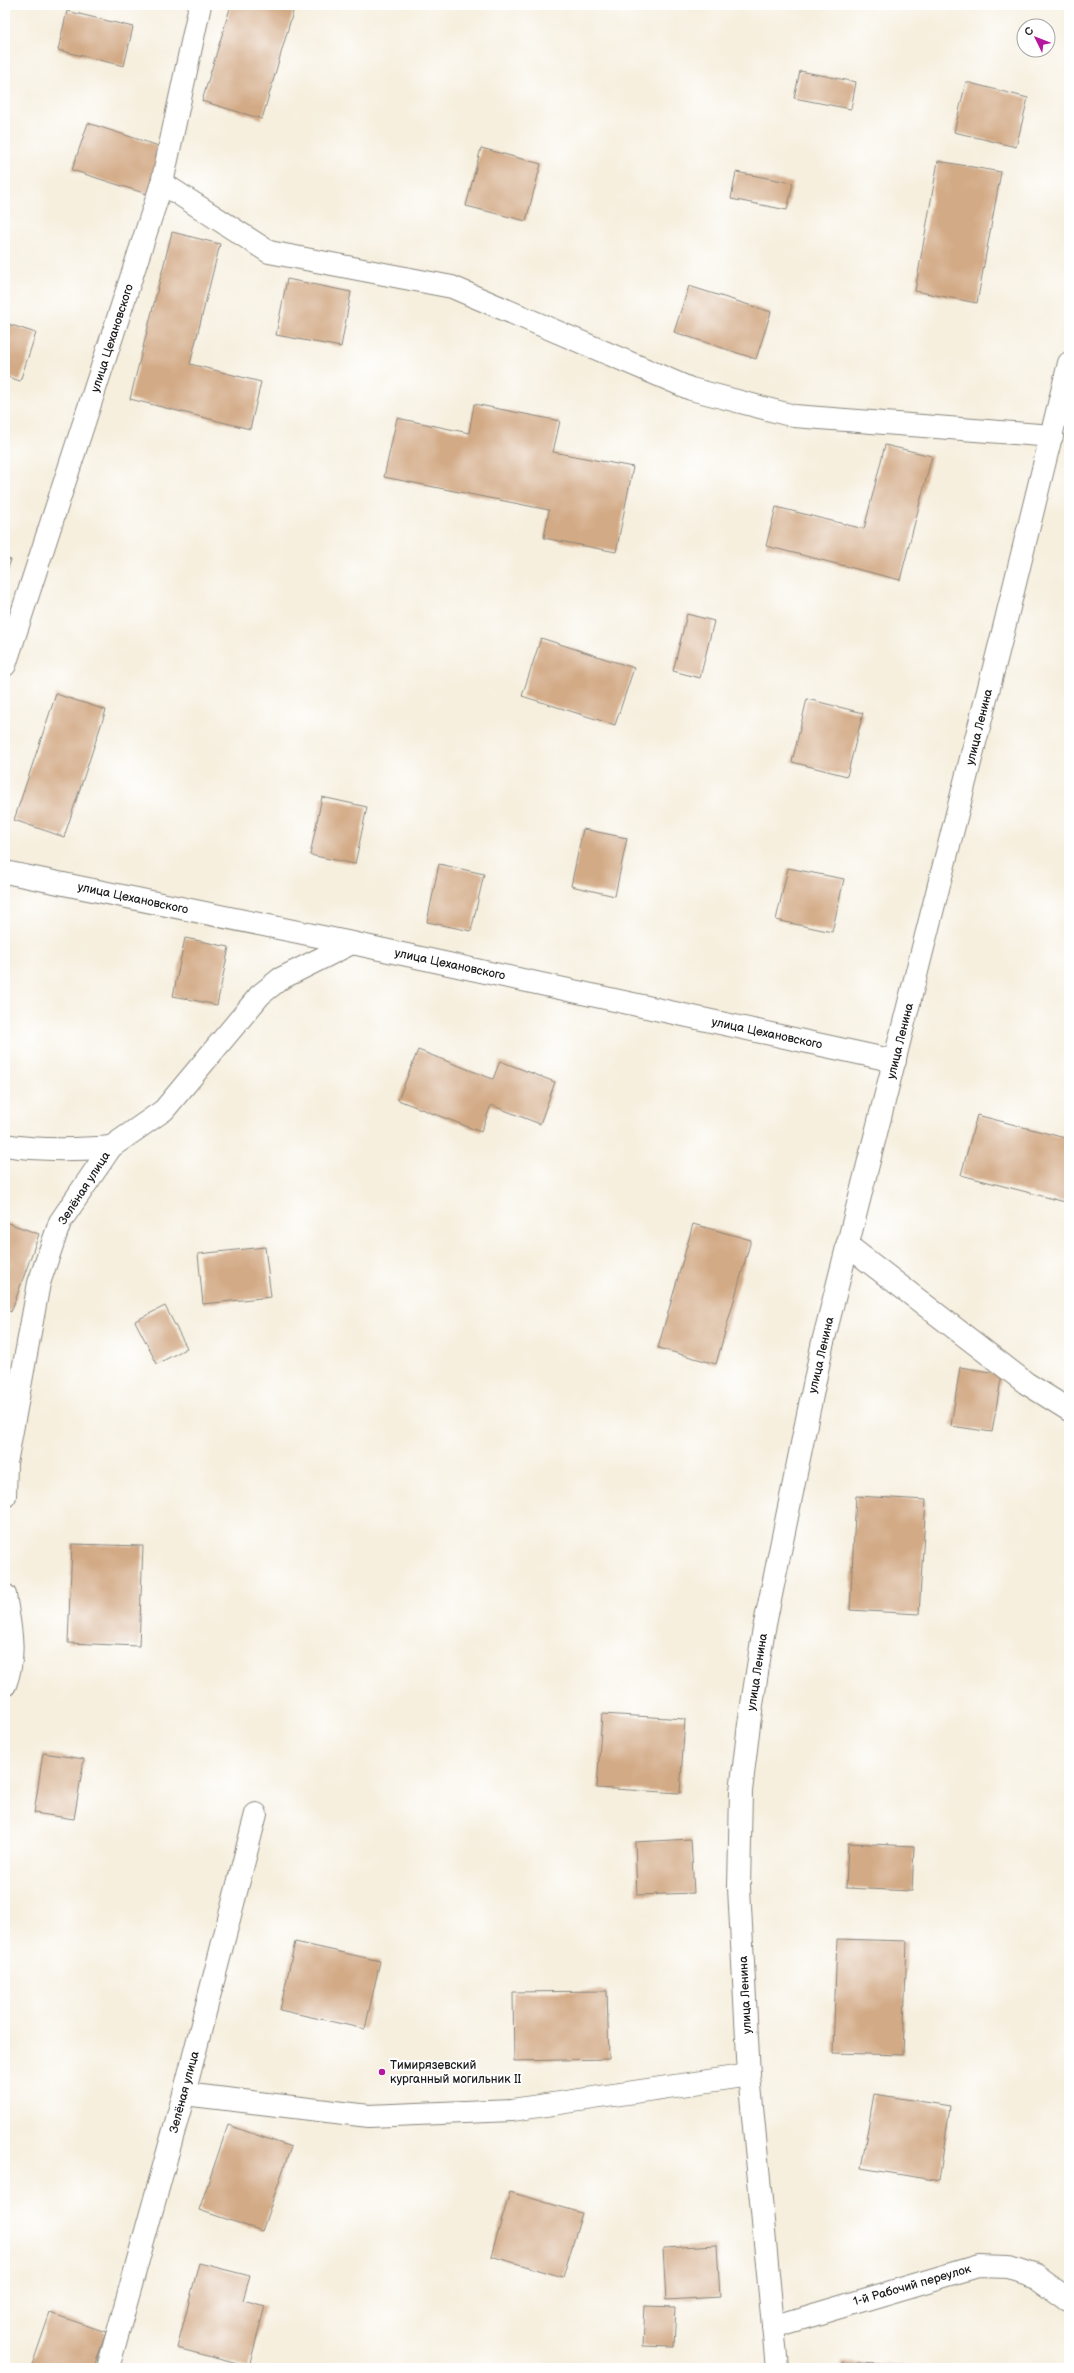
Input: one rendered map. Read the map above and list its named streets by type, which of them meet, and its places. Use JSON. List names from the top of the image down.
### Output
{
  "streets": {
    "street": [
      "улица Цехановского",
      "улица Ленина",
      "Зелёная улица",
      "1-й Рабочий переулок"
    ]
  },
  "crossings": [
    ["улица Цехановского", "улица Ленина"],
    ["улица Цехановского", "Зелёная улица"],
    ["улица Ленина", "1-й Рабочий переулок"]
  ],
  "places": ["Тимирязевский курганный могильник II"],
  "north": "top left"
}
